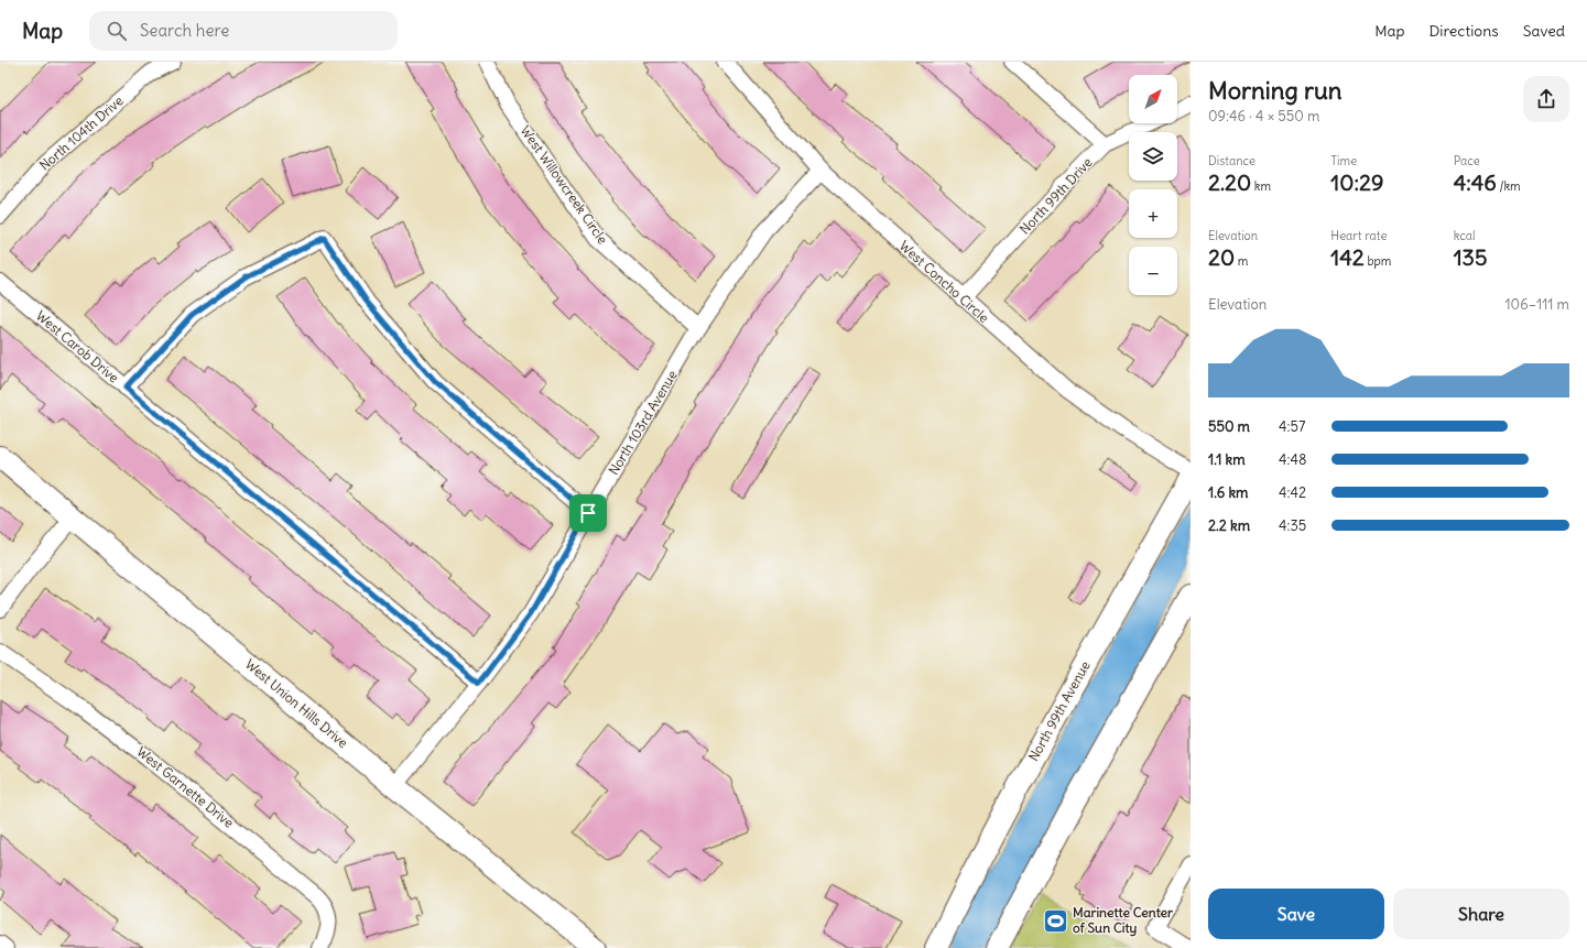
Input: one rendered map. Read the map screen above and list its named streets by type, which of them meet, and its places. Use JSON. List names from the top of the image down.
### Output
{
  "streets": {
    "main road": ["West Union Hills Drive", "North 99th Avenue"],
    "street": [
      "North 104th Drive",
      "West Willowcreek Circle",
      "North 99th Drive",
      "West Concho Circle",
      "West Carob Drive",
      "North 103rd Avenue",
      "West Garnette Drive"
    ]
  },
  "crossings": [
    ["West Willowcreek Circle", "North 103rd Avenue"],
    ["North 99th Drive", "West Concho Circle"],
    ["West Concho Circle", "North 103rd Avenue"],
    ["West Carob Drive", "North 103rd Avenue"],
    ["North 103rd Avenue", "West Union Hills Drive"]
  ],
  "places": {
    "sports": ["Marinette Center of Sun City"]
  },
  "north": "top right",
  "page": {
    "header": "Map",
    "search": "Search here",
    "nav": ["Map", "Directions", "Saved"],
    "heading": ["Morning run", "09:46 · 4 × 550 m"],
    "map_buttons": ["+", "−"],
    "stats": [
      ["Distance", "2.20 km"],
      ["Time", "10:29"],
      ["Pace", "4:46 /km"],
      ["Elevation", "20 m"],
      ["Heart rate", "142 bpm"],
      ["kcal", "135"]
    ],
    "chart": ["Elevation", "106–111 m"],
    "list": [
      {
        "name": "550 m",
        "note": "4:57"
      },
      {
        "name": "1.1 km",
        "note": "4:48"
      },
      {
        "name": "1.6 km",
        "note": "4:42"
      },
      {
        "name": "2.2 km",
        "note": "4:35"
      }
    ],
    "buttons": ["Save", "Share"]
  }
}
